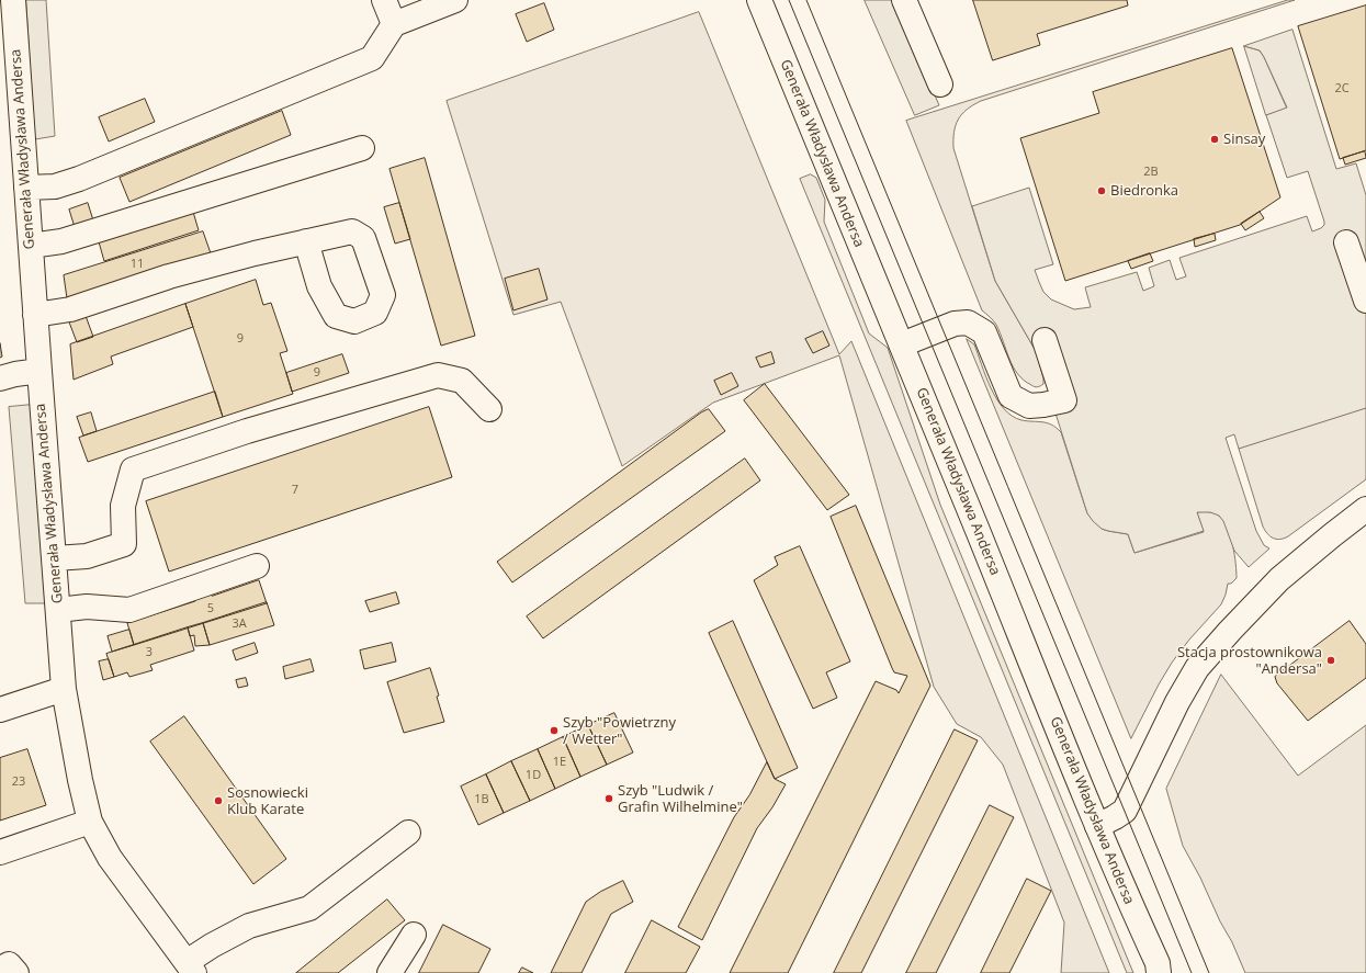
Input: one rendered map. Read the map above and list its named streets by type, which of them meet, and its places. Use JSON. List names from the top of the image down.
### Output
{
  "streets": {
    "street": ["Generała Władysława Andersa"]
  },
  "places": [
    "Sinsay",
    "Biedronka",
    "Stacja prostownikowa \"Andersa\"",
    "Szyb \"Powietrzny / Wetter\"",
    "Szyb \"Ludwik / Grafin Wilhelmine\"",
    "Sosnowiecki Klub Karate"
  ],
  "house_numbers": [
    "2C",
    "2B",
    "11",
    "9",
    "9",
    "7",
    "5",
    "3A",
    "3",
    "1E",
    "1D",
    "23",
    "1B"
  ]
}
